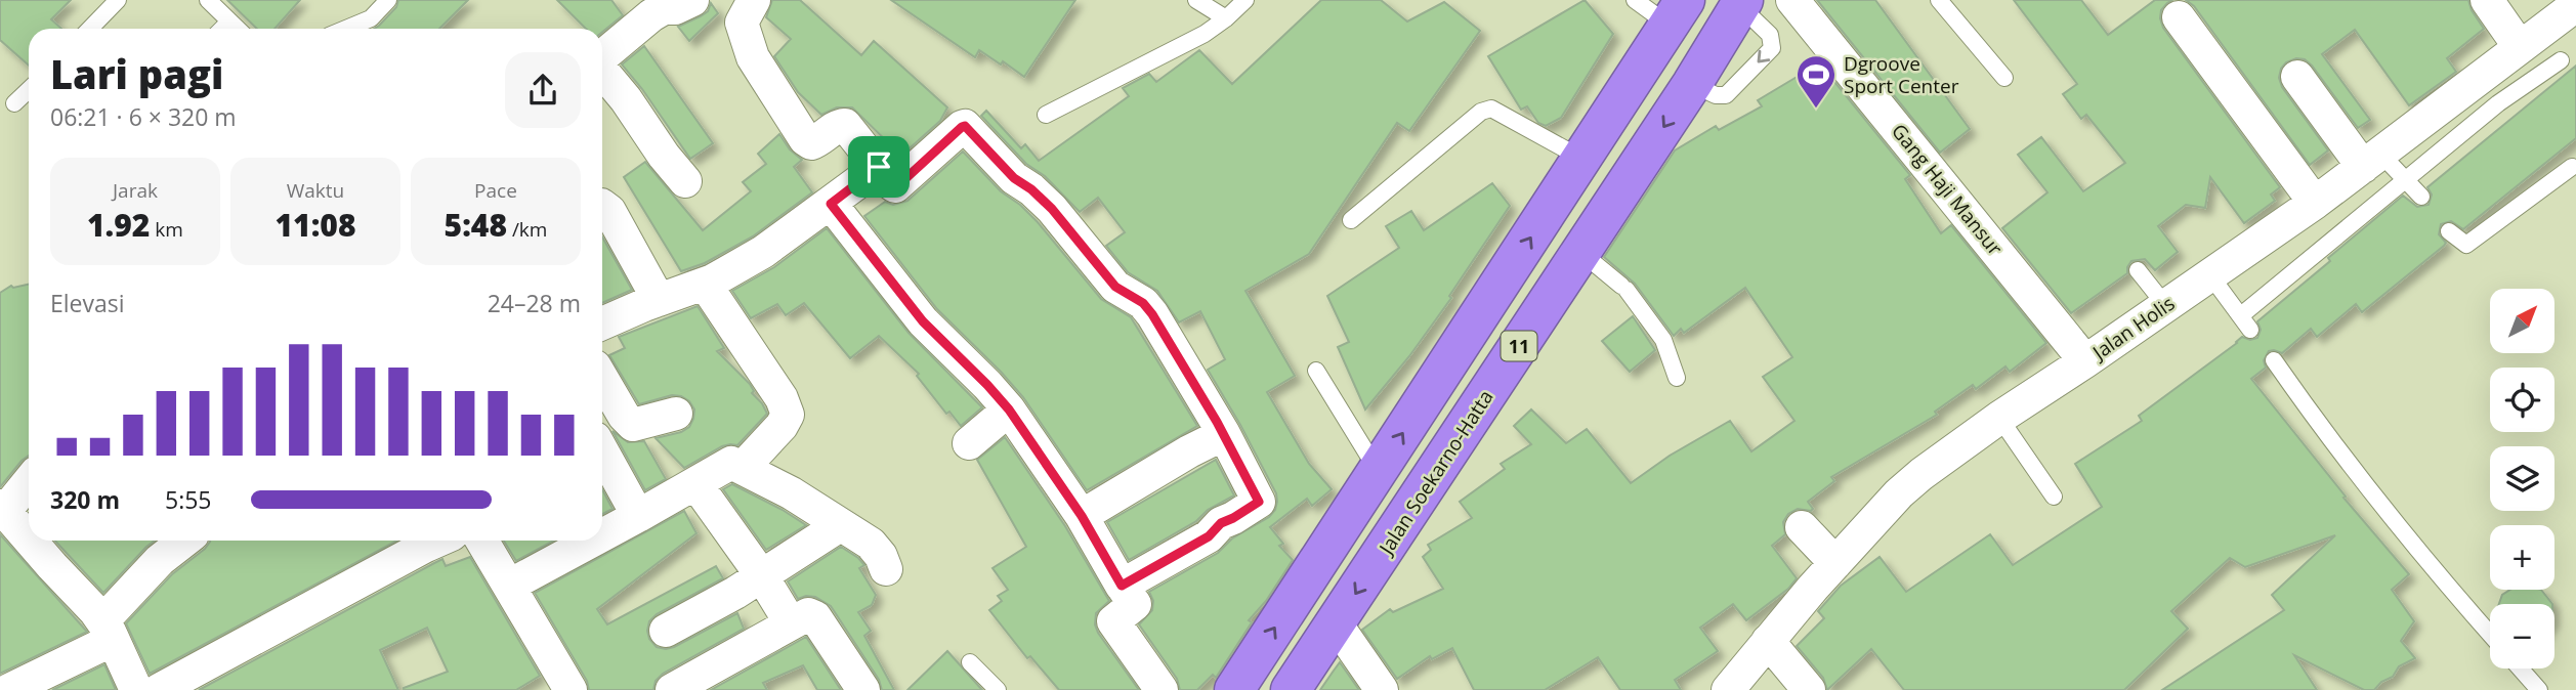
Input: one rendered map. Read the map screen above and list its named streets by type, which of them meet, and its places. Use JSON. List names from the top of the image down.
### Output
{
  "streets": {
    "highway": ["11", "Jalan Soekarno-Hatta"],
    "street": ["Gang Haji Mansur", "Jalan Holis"]
  },
  "crossings": [
    ["Gang Haji Mansur", "Jalan Holis"]
  ],
  "places": {
    "sports": ["Dgroove Sport Center"]
  },
  "north": "top right",
  "page": {
    "heading": ["Lari pagi", "06:21 · 6 × 320 m"],
    "stats": [
      ["Jarak", "1.92 km"],
      ["Waktu", "11:08"],
      ["Pace", "5:48 /km"]
    ],
    "chart": ["Elevasi", "24–28 m"],
    "map_buttons": ["+", "−"],
    "list": [
      {
        "name": "320 m",
        "note": "5:55"
      }
    ]
  }
}
